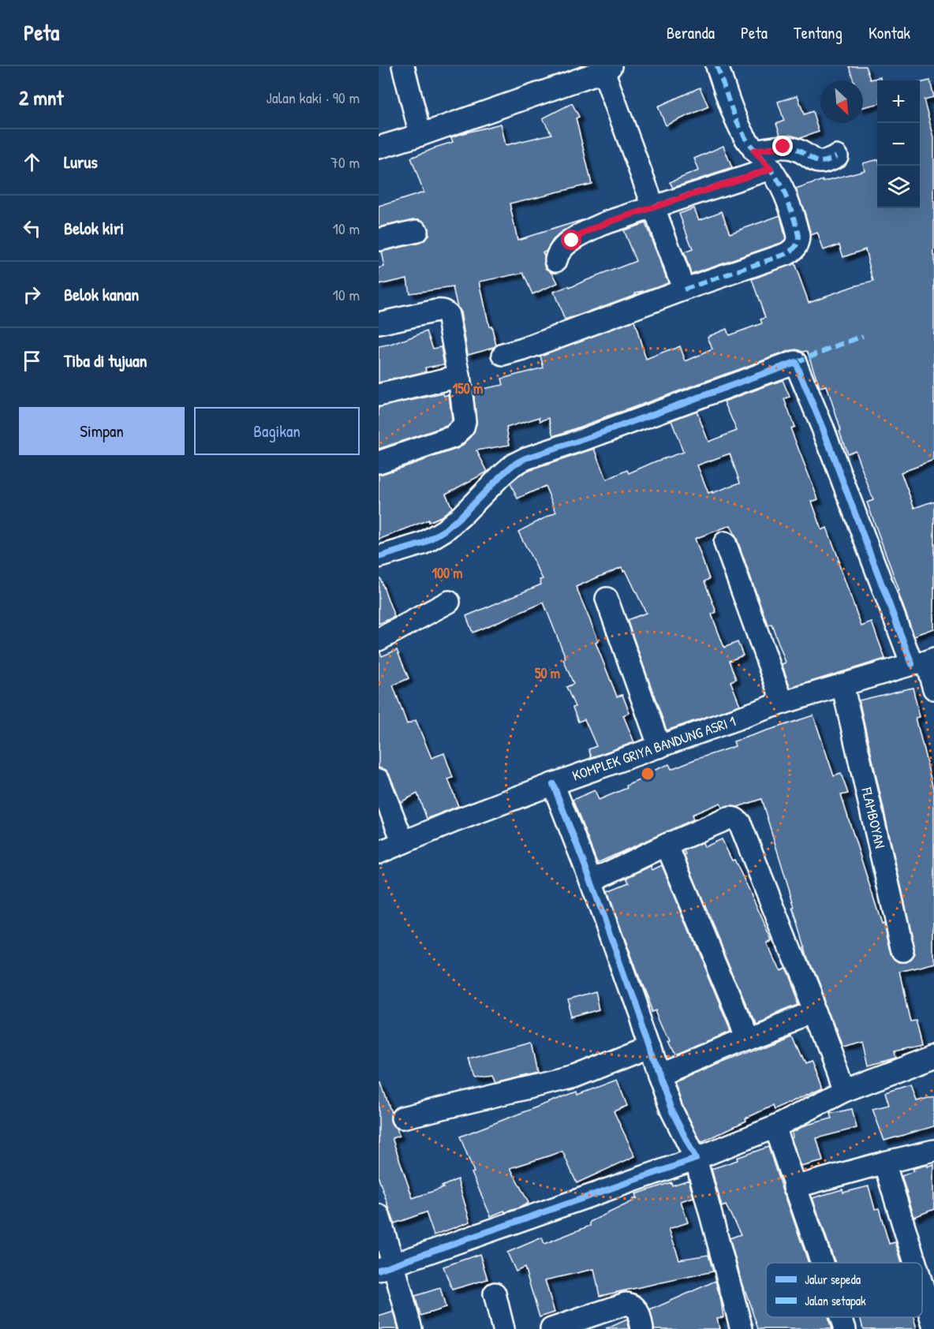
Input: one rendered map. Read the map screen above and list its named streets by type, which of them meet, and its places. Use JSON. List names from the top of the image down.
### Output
{
  "streets": {
    "street": ["KOMPLEK GRIYA BANDUNG ASRI 1", "FLAMBOYAN"]
  },
  "crossings": [
    ["KOMPLEK GRIYA BANDUNG ASRI 1", "FLAMBOYAN"]
  ],
  "legend": ["Jalur sepeda", "Jalan setapak"],
  "north": "bottom right",
  "page": {
    "header": "Peta",
    "nav": [
      "Beranda",
      "Peta",
      "Tentang",
      "Kontak"
    ],
    "heading": ["2 mnt", "Jalan kaki · 90 m"],
    "map_buttons": ["+", "−"],
    "list": [
      ["Lurus", "70 m"],
      ["Belok kiri", "10 m"],
      ["Belok kanan", "10 m"],
      "Tiba di tujuan"
    ],
    "buttons": ["Simpan", "Bagikan"]
  },
  "rings": ["150 m", "100 m", "50 m"]
}
